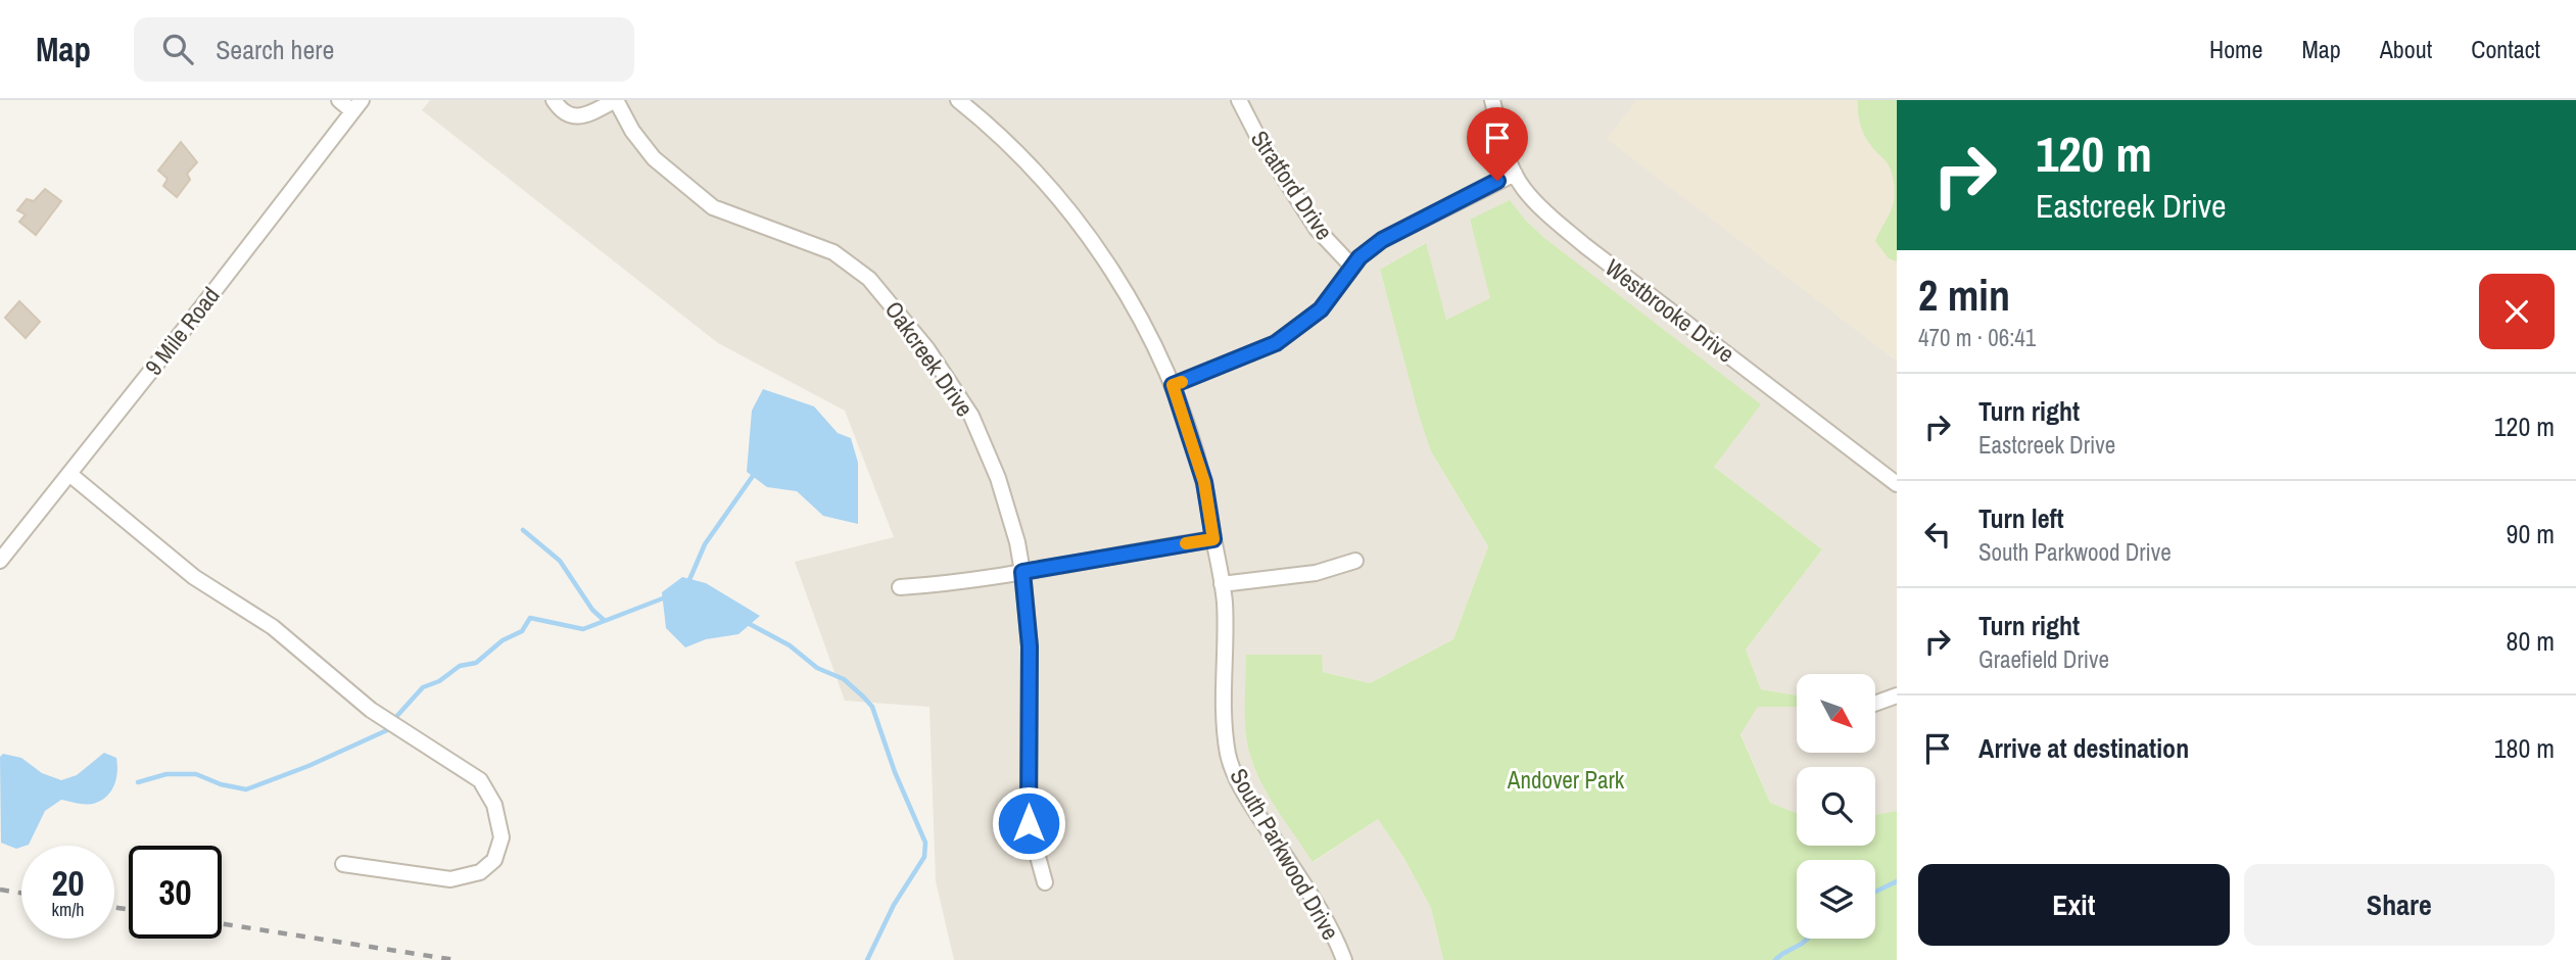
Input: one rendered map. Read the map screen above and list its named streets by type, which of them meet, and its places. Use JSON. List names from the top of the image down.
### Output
{
  "streets": {
    "street": [
      "Stratford Drive",
      "Westbrooke Drive",
      "9 Mile Road",
      "Oakcreek Drive",
      "South Parkwood Drive"
    ]
  },
  "parks": ["Andover Park"],
  "north": "bottom right",
  "page": {
    "header": "Map",
    "search": "Search here",
    "nav": [
      "Home",
      "Map",
      "About",
      "Contact"
    ],
    "turn": ["120 m", "Eastcreek Drive"],
    "heading": ["2 min", "470 m · 06:41"],
    "list": [
      {
        "name": "Turn right",
        "note": "Eastcreek Drive",
        "value": "120 m"
      },
      {
        "name": "Turn left",
        "note": "South Parkwood Drive",
        "value": "90 m"
      },
      {
        "name": "Turn right",
        "note": "Graefield Drive",
        "value": "80 m"
      },
      {
        "name": "Arrive at destination",
        "value": "180 m"
      }
    ],
    "speed": "20 km/h",
    "limit": "30",
    "buttons": ["Exit", "Share"]
  }
}
